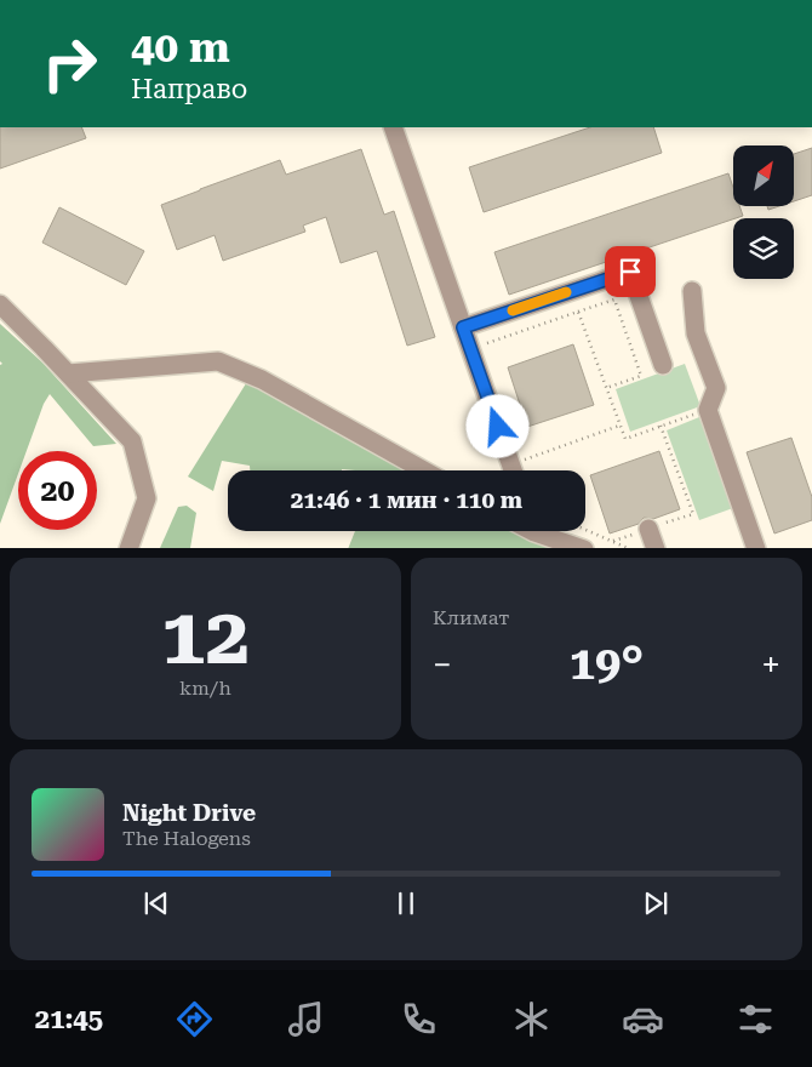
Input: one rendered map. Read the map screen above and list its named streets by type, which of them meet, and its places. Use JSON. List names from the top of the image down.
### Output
{
  "north": "top right",
  "page": {
    "turn": ["40 m", "Направо"],
    "limit": "20",
    "trip": "21:46 · 1 мин · 110 m",
    "tile": [
      ["12", "km/h"],
      "Климат"
    ],
    "heat": ["−", "19°", "+"],
    "song": ["Night Drive", "The Halogens"],
    "tabs": "21:45"
  }
}
